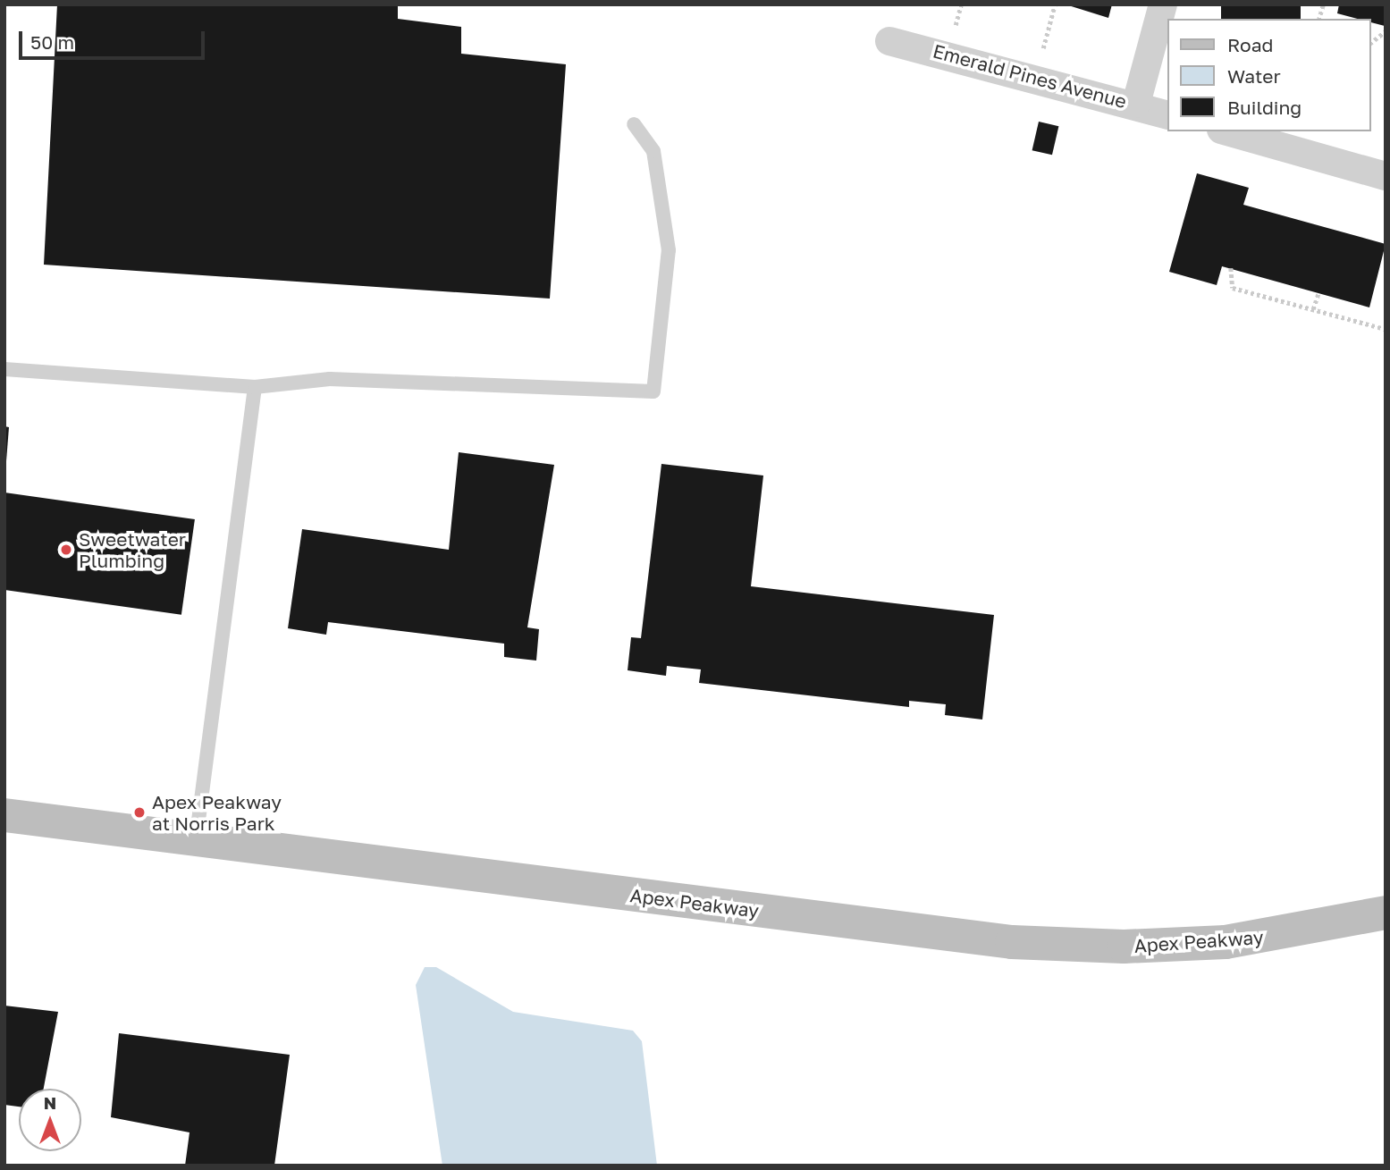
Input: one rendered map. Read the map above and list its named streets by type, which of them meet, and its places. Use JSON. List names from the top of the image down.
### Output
{
  "streets": {
    "main road": ["Apex Peakway"],
    "street": ["Emerald Pines Avenue"]
  },
  "places": ["Sweetwater Plumbing", "Apex Peakway at Norris Park"],
  "legend": ["Road", "Water", "Building"],
  "scale_bar": "50 m",
  "north": "top"
}
